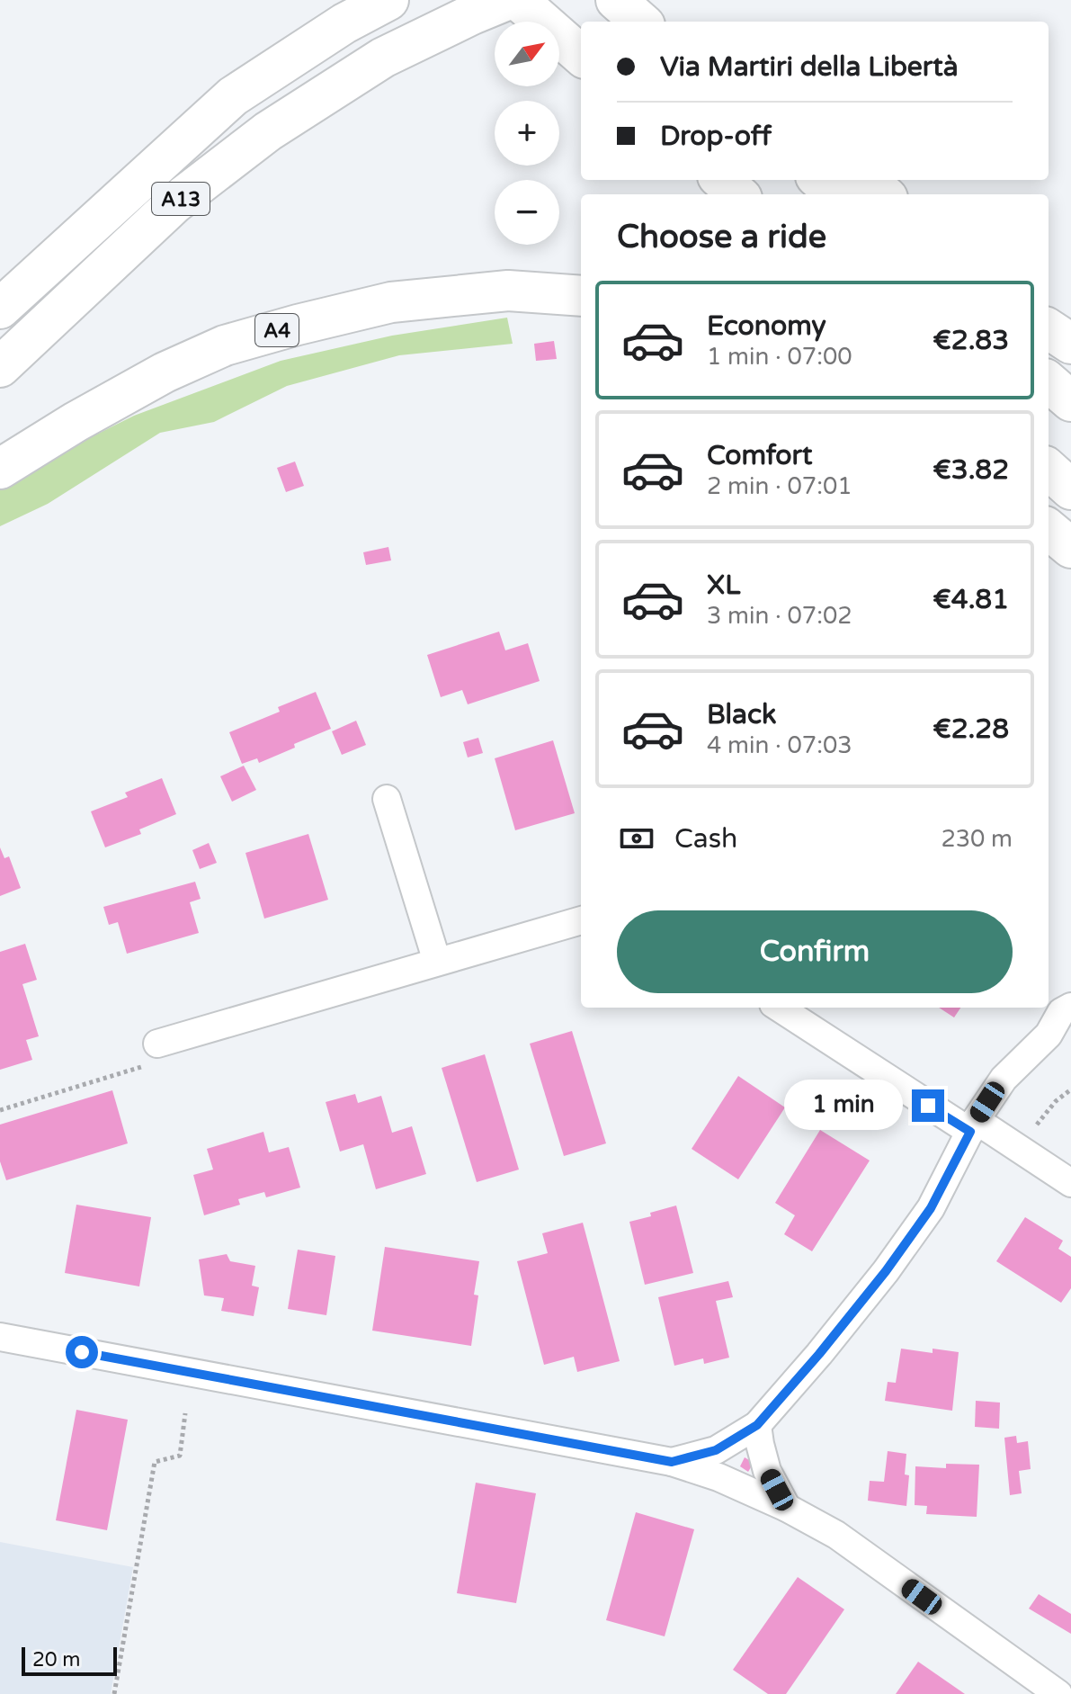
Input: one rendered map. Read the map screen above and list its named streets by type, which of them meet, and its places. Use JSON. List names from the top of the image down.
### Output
{
  "streets": {
    "highway": ["A13", "A4"]
  },
  "scale_bar": "20 m",
  "north": "top right",
  "page": {
    "map_buttons": ["+", "−"],
    "banner": ["Via Martiri della Libertà", "Drop-off"],
    "heading": "Choose a ride",
    "list": [
      {
        "name": "Economy",
        "note": "1 min · 07:00",
        "value": "€2.83"
      },
      {
        "name": "Comfort",
        "note": "2 min · 07:01",
        "value": "€3.82"
      },
      {
        "name": "XL",
        "note": "3 min · 07:02",
        "value": "€4.81"
      },
      {
        "name": "Black",
        "note": "4 min · 07:03",
        "value": "€2.28"
      }
    ],
    "pay": ["Cash", "230 m"],
    "buttons": "Confirm",
    "bubble": "1 min",
    "scale": "20 m"
  }
}
